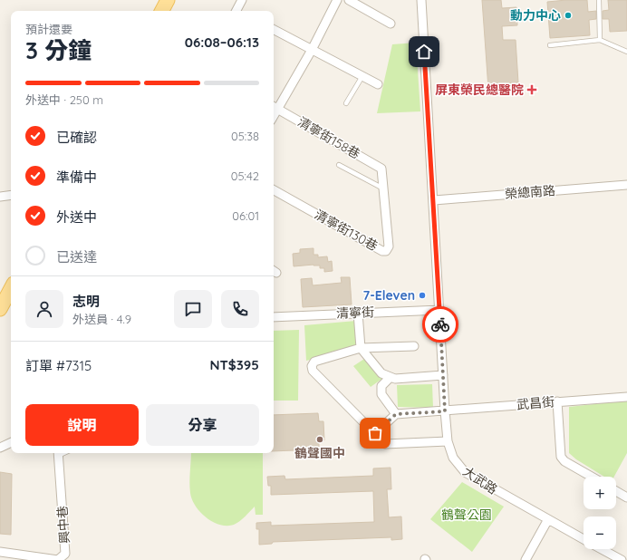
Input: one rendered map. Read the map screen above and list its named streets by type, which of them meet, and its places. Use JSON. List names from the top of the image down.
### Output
{
  "streets": {
    "street": [
      "清寧街158巷",
      "榮總南路",
      "清寧街130巷",
      "清寧街",
      "武昌街",
      "大武路",
      "興中巷"
    ]
  },
  "crossings": [
    ["清寧街158巷", "清寧街130巷"],
    ["榮總南路", "大武路"],
    ["清寧街", "大武路"],
    ["武昌街", "大武路"]
  ],
  "parks": ["鶴聲公園"],
  "places": {
    "other": ["動力中心", "7-Eleven", "鶴聲國中"],
    "health": ["屏東榮民總醫院"]
  },
  "page": {
    "heading": ["3 分鐘", "預計還要", "06:08–06:13"],
    "panel": [
      "志明",
      "外送員 · 4.9",
      "訂單 #7315",
      "NT$395"
    ],
    "bar": "外送中 · 250 m",
    "list": [
      ["已確認", "05:38"],
      ["準備中", "05:42"],
      ["外送中", "06:01"],
      "已送達"
    ],
    "buttons": ["說明", "分享"],
    "map_buttons": ["+", "−"]
  }
}
